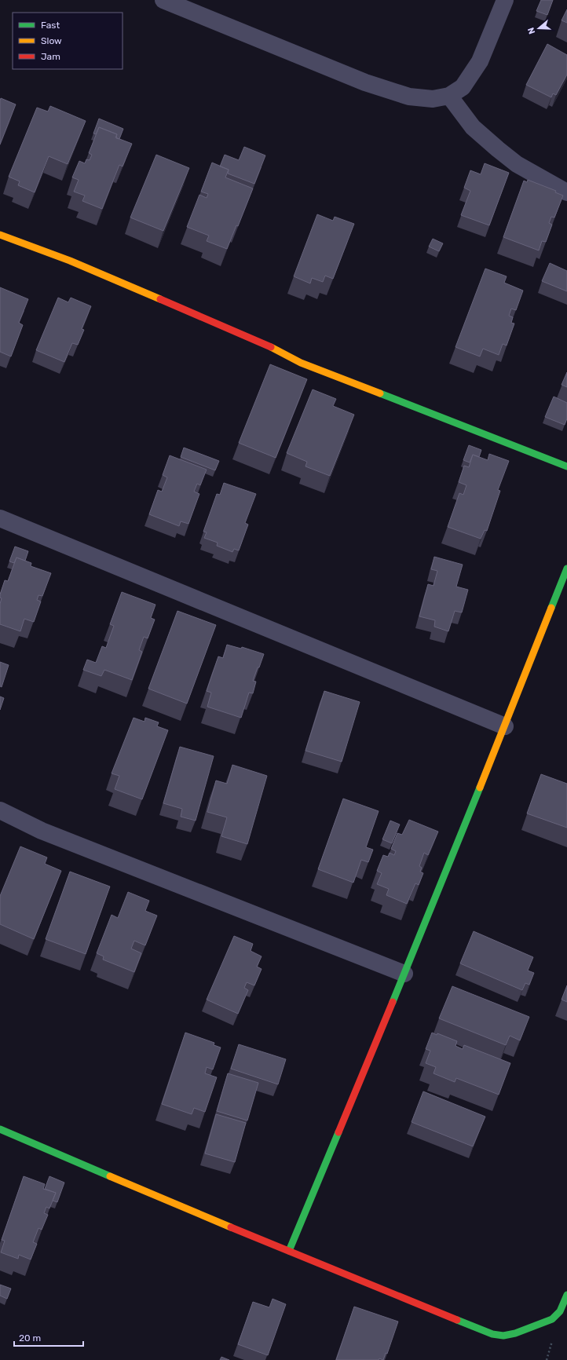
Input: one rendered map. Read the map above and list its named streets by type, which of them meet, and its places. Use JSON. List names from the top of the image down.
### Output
{
  "legend": ["Fast", "Slow", "Jam"],
  "scale_bar": "20 m",
  "north": "left"
}
